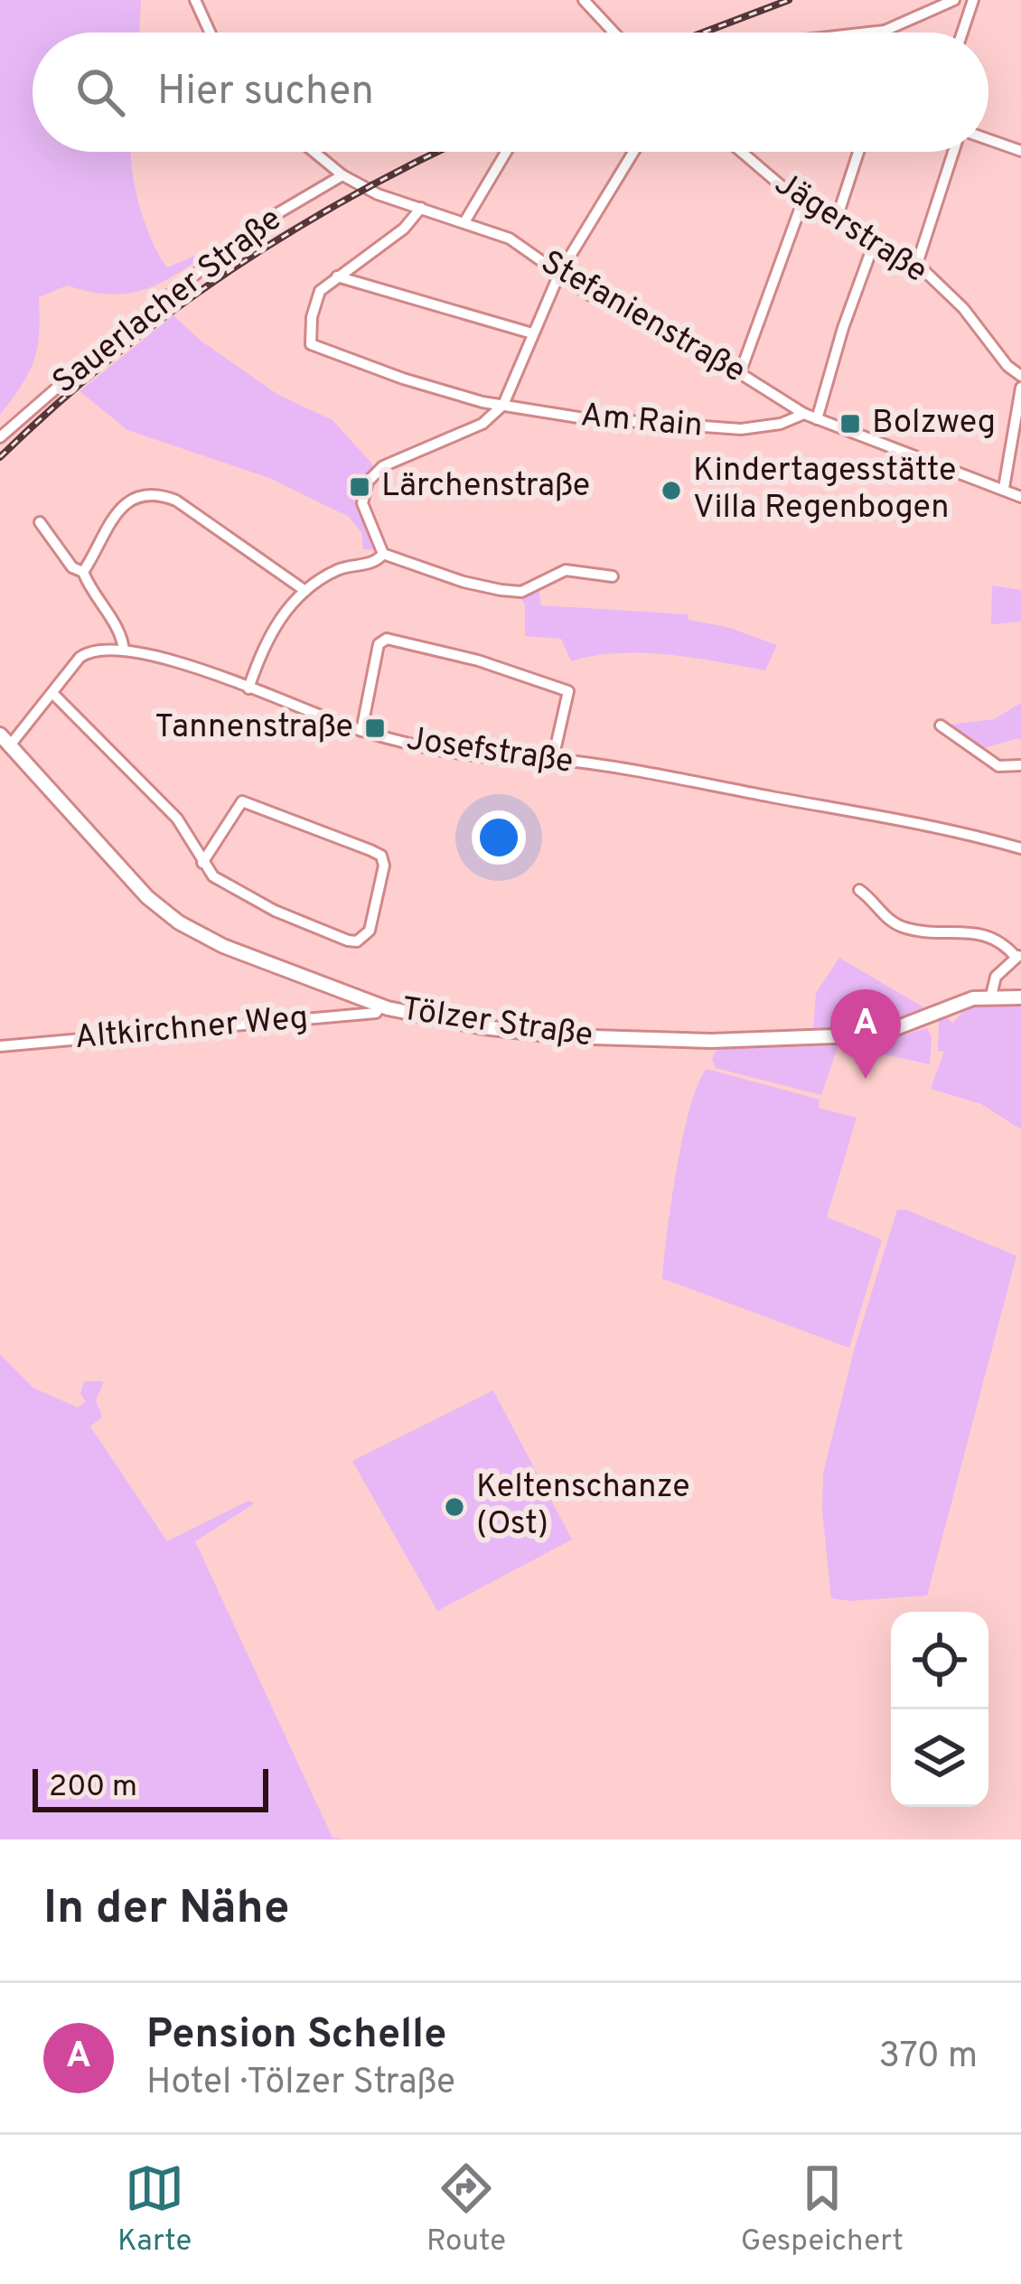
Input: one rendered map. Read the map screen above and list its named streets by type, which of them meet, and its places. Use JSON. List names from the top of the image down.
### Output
{
  "streets": {
    "main road": ["Tölzer Straße"],
    "street": [
      "Jägerstraße",
      "Sauerlacher Straße",
      "Stefanienstraße",
      "Am Rain",
      "Josefstraße",
      "Altkirchner Weg"
    ]
  },
  "crossings": [
    ["Sauerlacher Straße", "Stefanienstraße"],
    ["Stefanienstraße", "Am Rain"],
    ["Josefstraße", "Tölzer Straße"],
    ["Tölzer Straße", "Altkirchner Weg"]
  ],
  "places": {
    "transit": ["Bolzweg", "Lärchenstraße", "Tannenstraße"],
    "other": ["Kindertagesstätte Villa Regenbogen", "Keltenschanze (Ost)"]
  },
  "scale_bar": "200 m",
  "page": {
    "search": "Hier suchen",
    "pins": "A",
    "scale": "200 m",
    "heading": "In der Nähe",
    "list": [
      {
        "mark": "A",
        "name": "Pension Schelle",
        "note": "Hotel · Tölzer Straße",
        "value": "370 m"
      }
    ],
    "nav": ["Karte", "Route", "Gespeichert"]
  }
}
